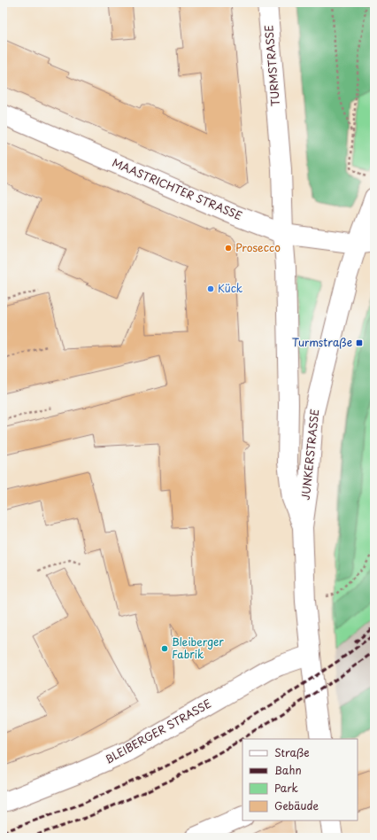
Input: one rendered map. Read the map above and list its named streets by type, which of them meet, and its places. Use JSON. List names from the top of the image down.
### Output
{
  "streets": {
    "main road": [
      "TURMSTRASSE",
      "MAASTRICHTER STRASSE",
      "JUNKERSTRASSE",
      "BLEIBERGER STRASSE"
    ]
  },
  "crossings": [
    ["TURMSTRASSE", "MAASTRICHTER STRASSE"],
    ["TURMSTRASSE", "JUNKERSTRASSE"],
    ["MAASTRICHTER STRASSE", "JUNKERSTRASSE"],
    ["JUNKERSTRASSE", "BLEIBERGER STRASSE"]
  ],
  "places": {
    "other": ["Prosecco", "Kück", "Bleiberger Fabrik"],
    "transit": ["Turmstraße"]
  },
  "legend": [
    "Straße",
    "Bahn",
    "Park",
    "Gebäude"
  ]
}
